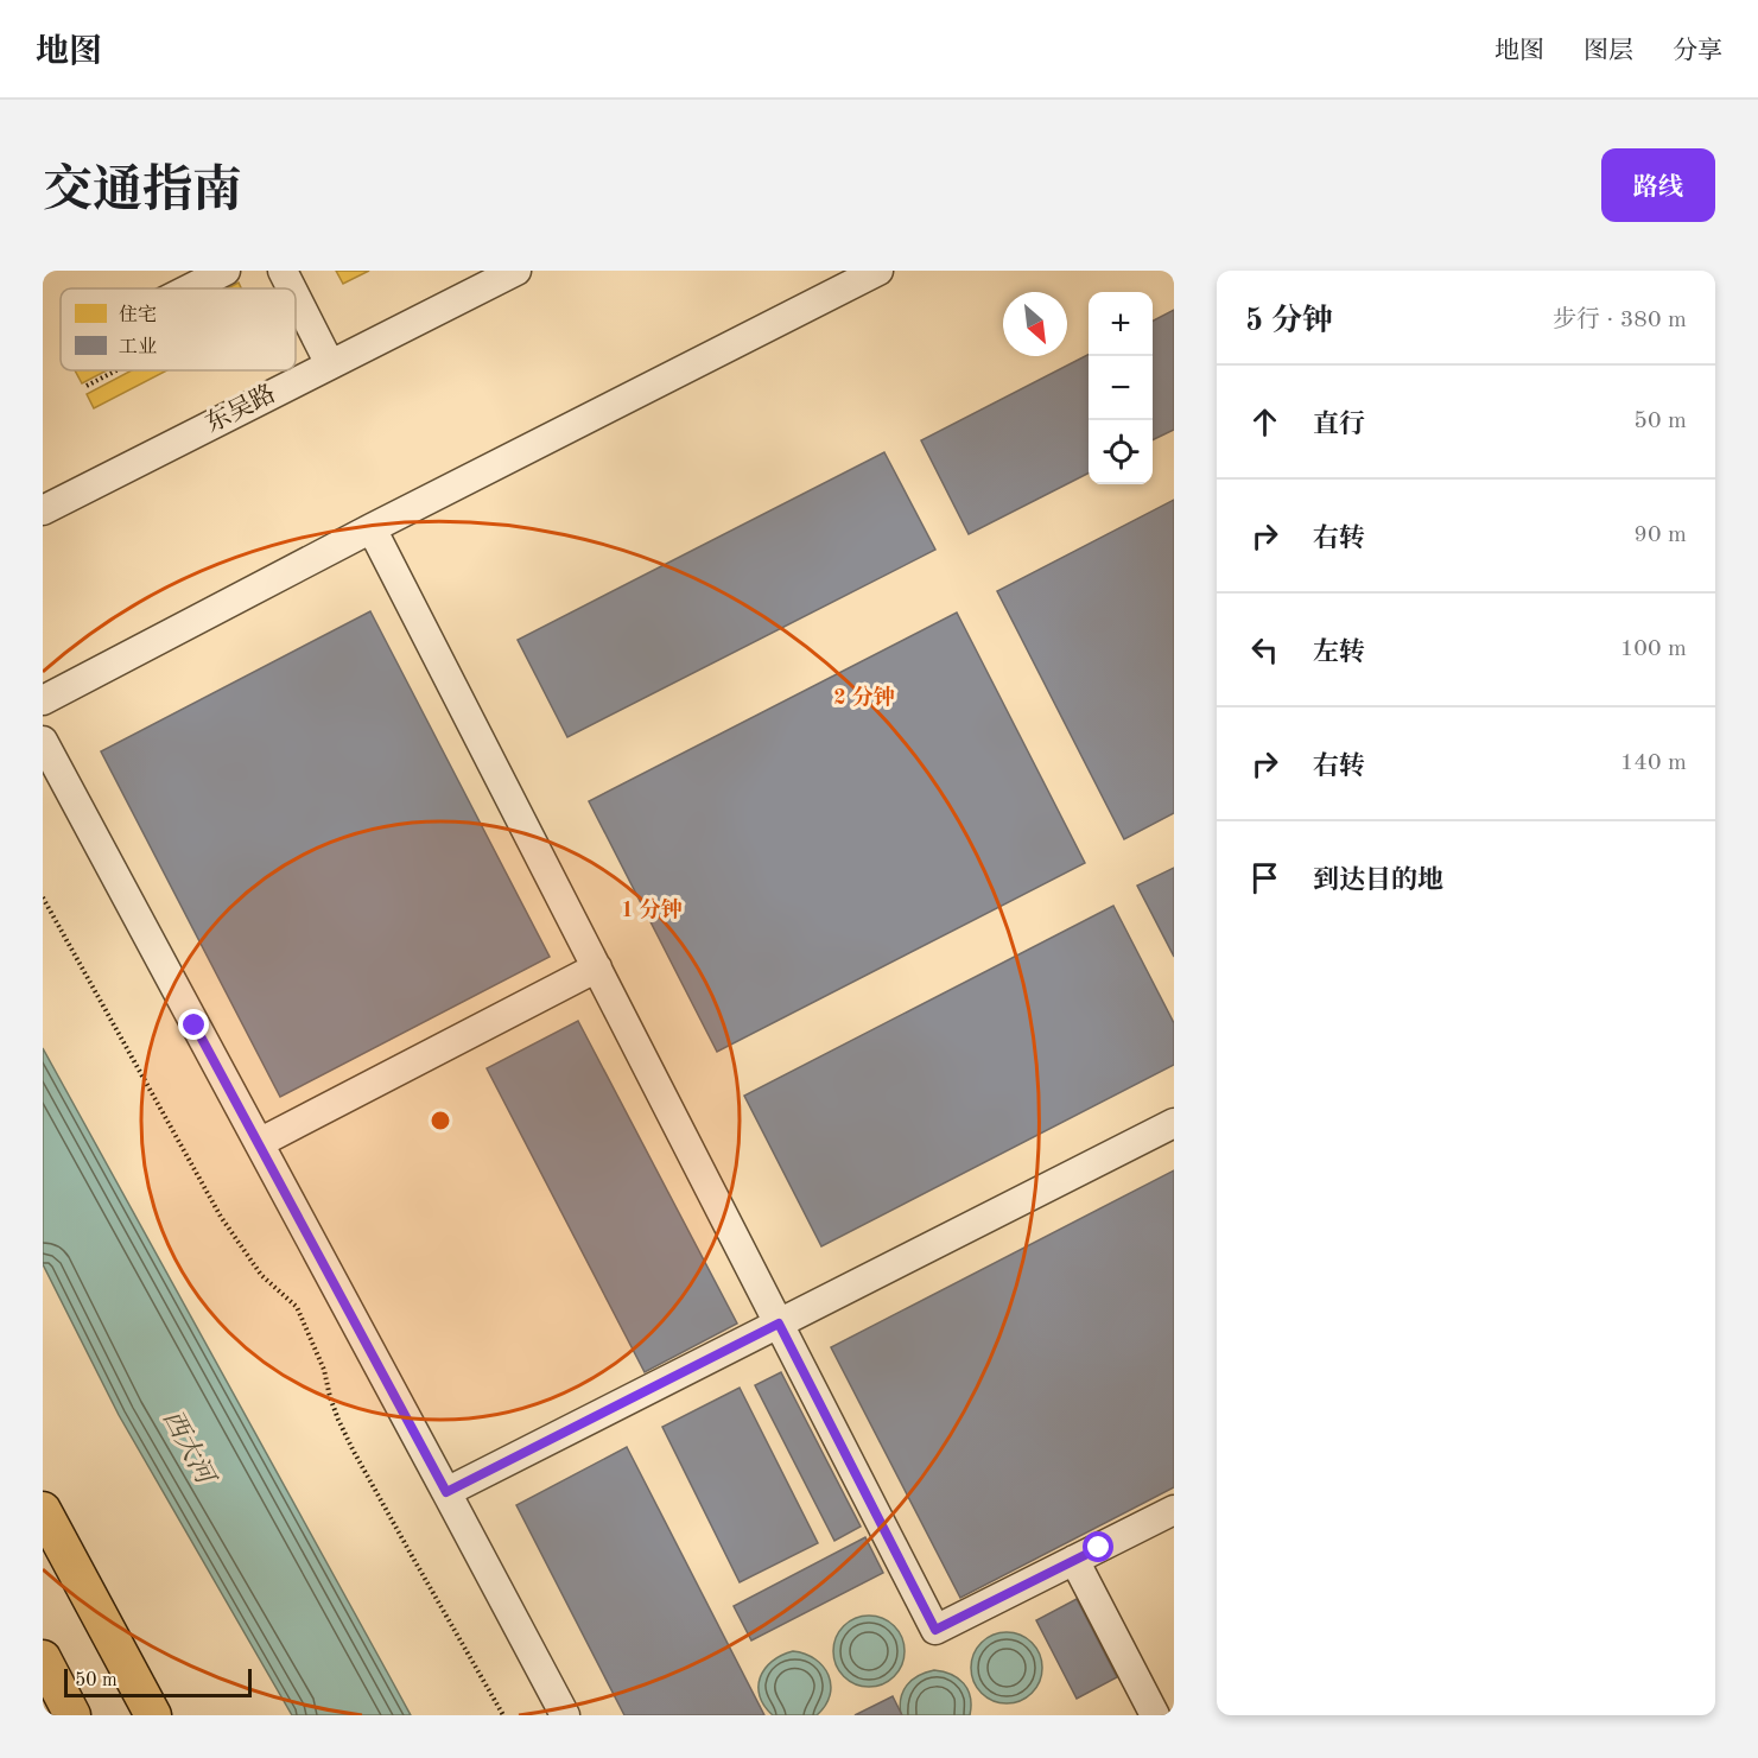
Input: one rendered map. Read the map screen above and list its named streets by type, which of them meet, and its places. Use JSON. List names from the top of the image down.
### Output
{
  "streets": {
    "street": ["东吴路"]
  },
  "water": ["西大河"],
  "legend": ["住宅", "工业"],
  "scale_bar": "50 m",
  "north": "bottom right",
  "page": {
    "header": "地图",
    "nav": ["地图", "图层", "分享"],
    "title": "交通指南",
    "buttons": "路线",
    "heading": ["5 分钟", "步行 · 380 m"],
    "map_buttons": ["+", "−"],
    "list": [
      ["直行", "50 m"],
      ["右转", "90 m"],
      ["左转", "100 m"],
      ["右转", "140 m"],
      "到达目的地"
    ],
    "scale": "50 m"
  },
  "rings": ["2 分钟", "1 分钟"]
}
